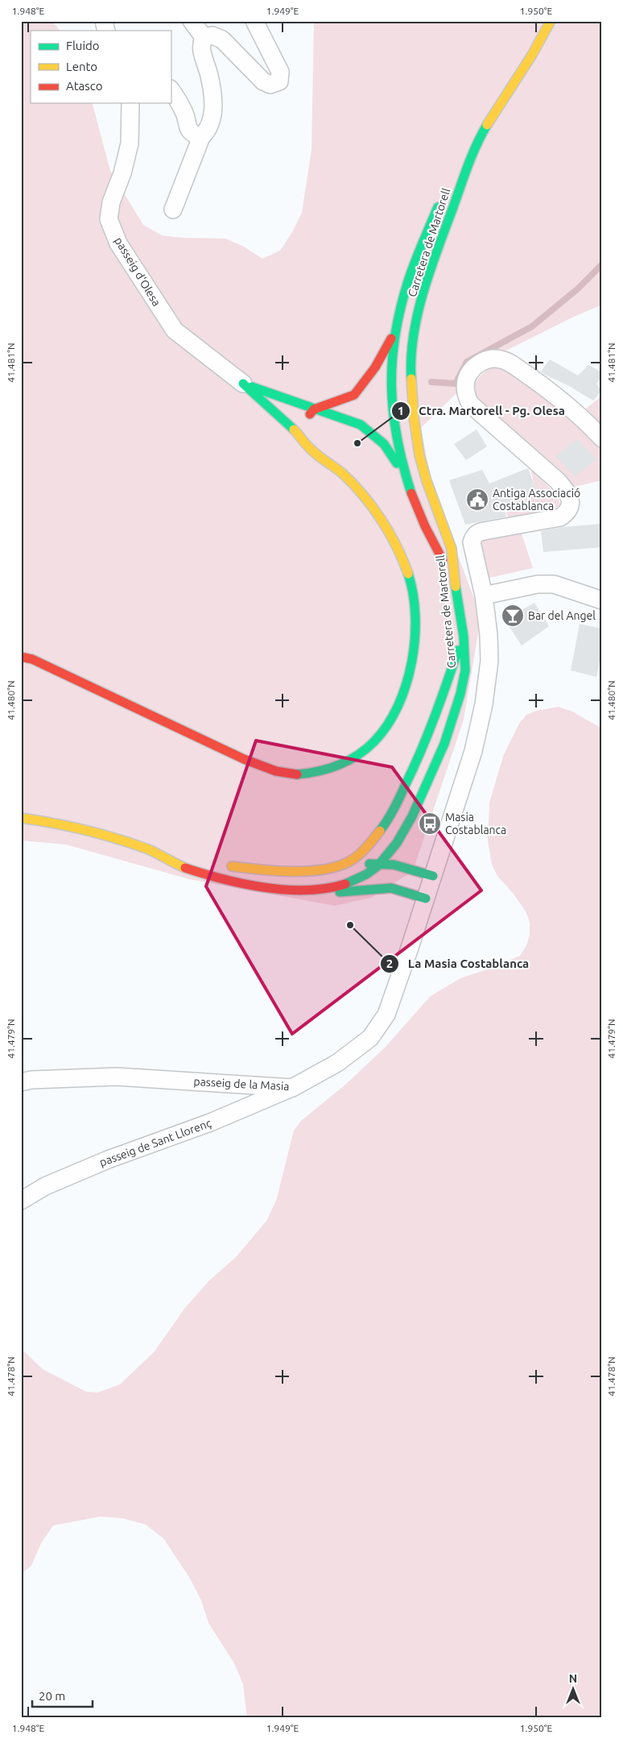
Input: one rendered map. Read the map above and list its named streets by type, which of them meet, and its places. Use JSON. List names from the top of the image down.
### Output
{
  "streets": {
    "main road": ["Carretera de Martorell"],
    "street": ["passeig d'Olesa", "passeig de la Masia", "passeig de Sant Llorenç"]
  },
  "crossings": [
    ["passeig de la Masia", "passeig de Sant Llorenç"]
  ],
  "places": {
    "other": ["Ctra. Martorell - Pg. Olesa", "La Masia Costablanca"],
    "public building": ["Antiga Associació Costablanca"],
    "bar": ["Bar del Angel"],
    "bus stop": ["Masia Costablanca"]
  },
  "legend": ["Fluido", "Lento", "Atasco"],
  "scale_bar": "20 m",
  "north": "top",
  "coordinates": [
    "1.948°E",
    "1.949°E",
    "1.950°E",
    "41.481°N",
    "41.480°N",
    "41.479°N",
    "41.478°N"
  ]
}
